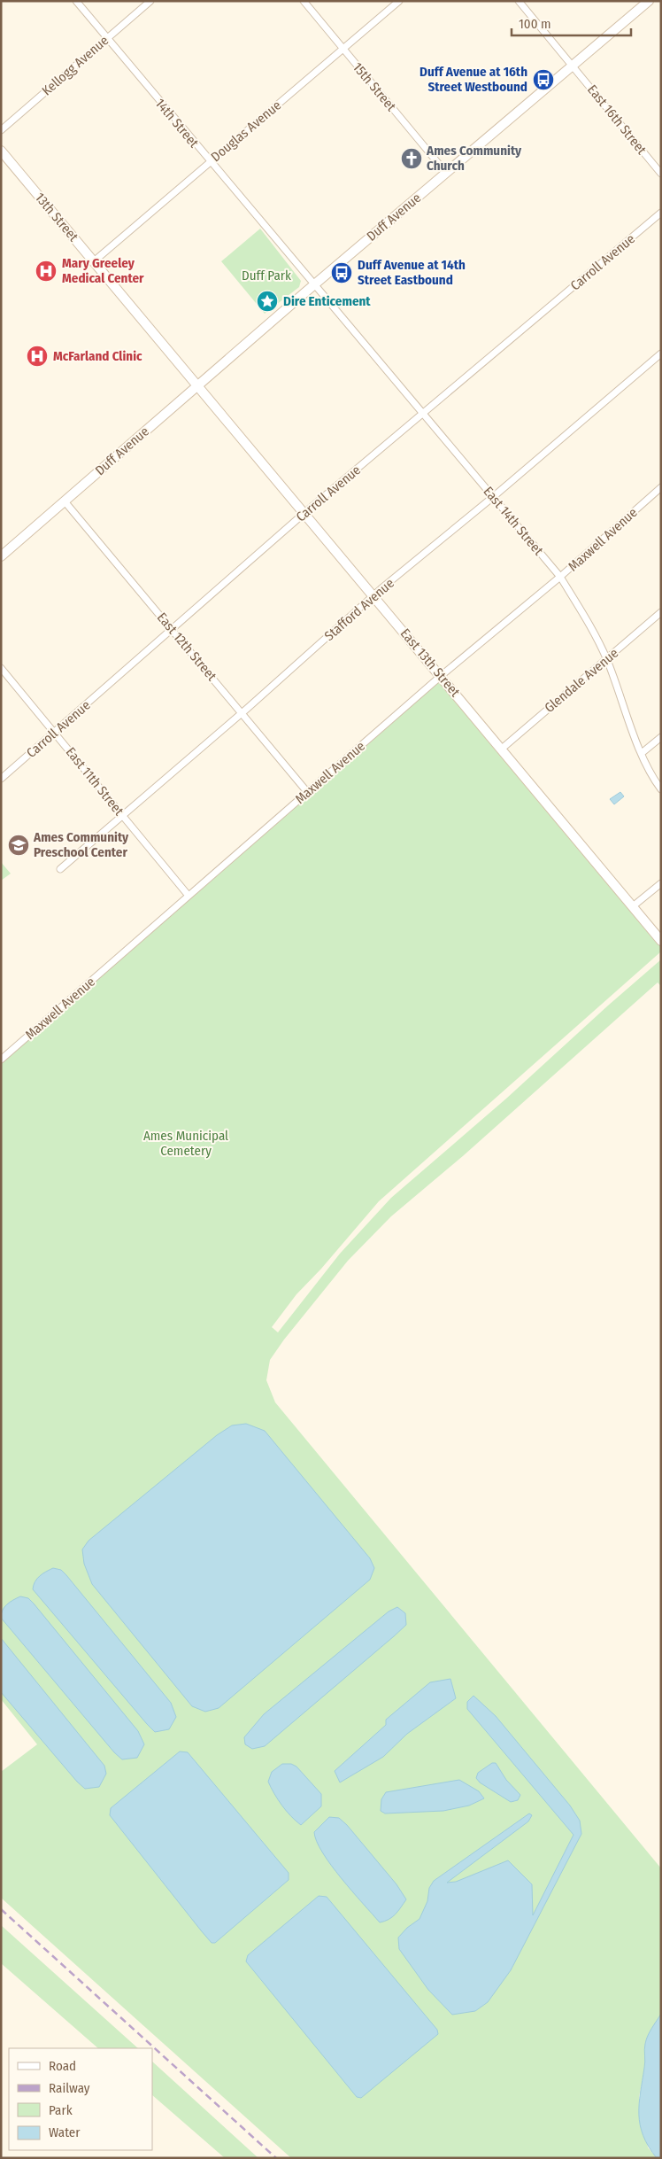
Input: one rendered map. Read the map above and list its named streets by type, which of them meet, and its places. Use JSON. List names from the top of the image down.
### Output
{
  "streets": {
    "main road": ["13th Street", "Duff Avenue", "East 13th Street"],
    "street": [
      "Kellogg Avenue",
      "15th Street",
      "East 16th Street",
      "14th Street",
      "Douglas Avenue",
      "Carroll Avenue",
      "East 14th Street",
      "Maxwell Avenue",
      "Stafford Avenue",
      "East 12th Street",
      "Glendale Avenue",
      "East 11th Street"
    ]
  },
  "crossings": [
    ["Kellogg Avenue", "14th Street"],
    ["15th Street", "Douglas Avenue"],
    ["15th Street", "Duff Avenue"],
    ["East 16th Street", "Duff Avenue"],
    ["14th Street", "Douglas Avenue"],
    ["14th Street", "Duff Avenue"],
    ["14th Street", "East 14th Street"],
    ["Douglas Avenue", "13th Street"],
    ["13th Street", "Duff Avenue"],
    ["13th Street", "East 13th Street"],
    ["Duff Avenue", "East 14th Street"],
    ["Duff Avenue", "East 12th Street"],
    ["Duff Avenue", "East 13th Street"],
    ["Carroll Avenue", "East 14th Street"],
    ["Carroll Avenue", "East 12th Street"],
    ["Carroll Avenue", "East 13th Street"],
    ["Carroll Avenue", "East 11th Street"],
    ["East 14th Street", "Maxwell Avenue"],
    ["East 14th Street", "Stafford Avenue"],
    ["East 14th Street", "Glendale Avenue"],
    ["Maxwell Avenue", "East 12th Street"],
    ["Maxwell Avenue", "East 13th Street"],
    ["Maxwell Avenue", "East 11th Street"],
    ["Stafford Avenue", "East 12th Street"],
    ["Stafford Avenue", "East 13th Street"],
    ["Stafford Avenue", "East 11th Street"],
    ["East 13th Street", "Glendale Avenue"]
  ],
  "parks": ["Duff Park", "Ames Municipal Cemetery"],
  "places": {
    "bus stop": ["Duff Avenue at 16th Street Westbound", "Duff Avenue at 14th Street Eastbound"],
    "church": ["Ames Community Church"],
    "hospital": ["Mary Greeley Medical Center", "McFarland Clinic"],
    "place": ["Dire Enticement"],
    "school or university": ["Ames Community Preschool Center"]
  },
  "legend": [
    "Road",
    "Railway",
    "Park",
    "Water"
  ],
  "scale_bar": "100 m"
}
